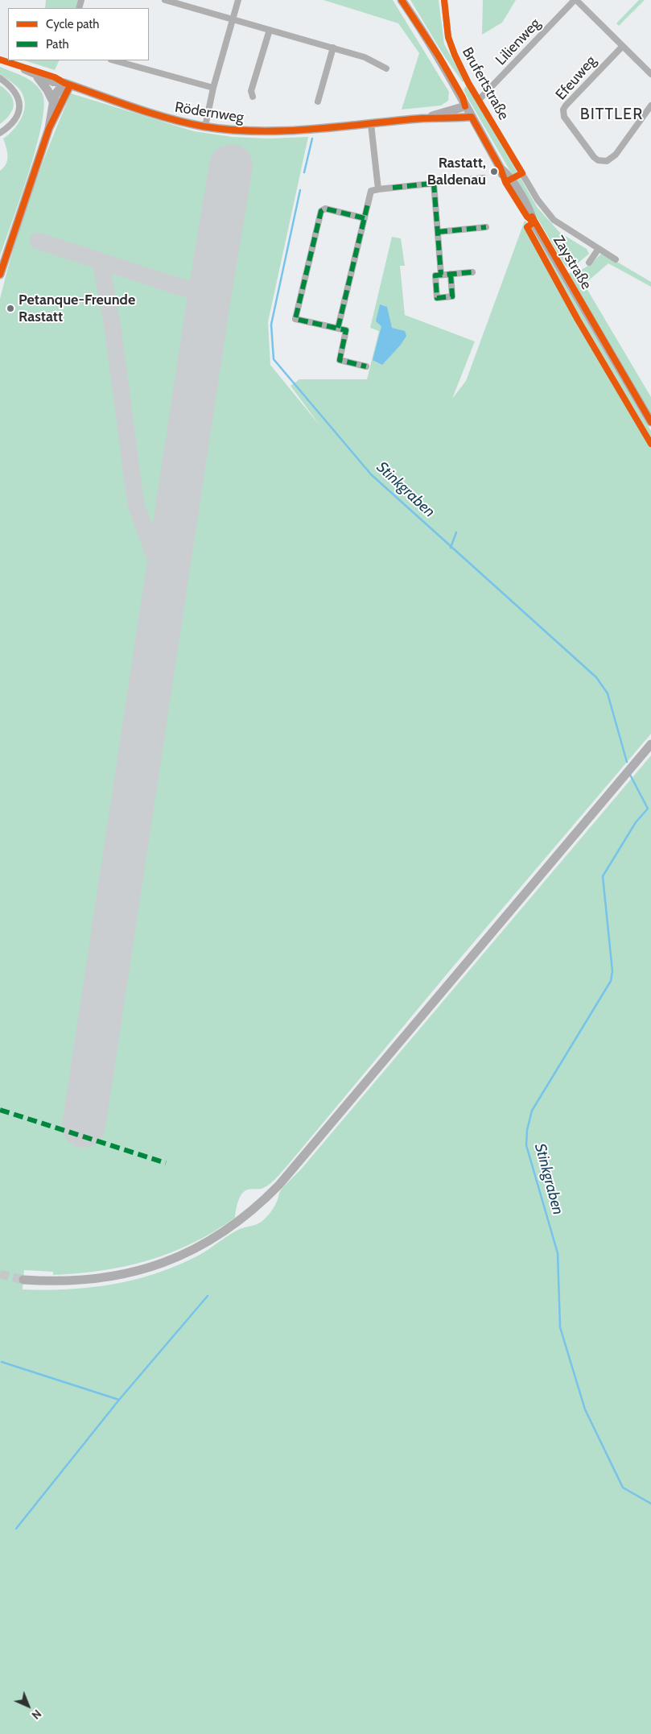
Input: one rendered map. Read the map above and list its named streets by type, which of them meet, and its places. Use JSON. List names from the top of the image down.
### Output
{
  "streets": {
    "street": [
      "Lilienweg",
      "Efeuweg",
      "Brufertstraße",
      "Rödernweg",
      "Zaystraße"
    ]
  },
  "crossings": [
    ["Lilienweg", "Brufertstraße"],
    ["Rödernweg", "Zaystraße"]
  ],
  "districts": ["BITTLER"],
  "water": ["Stinkgraben"],
  "places": ["Rastatt, Baldenau", "Petanque-Freunde Rastatt"],
  "legend": ["Cycle path", "Path"],
  "north": "bottom right"
}
